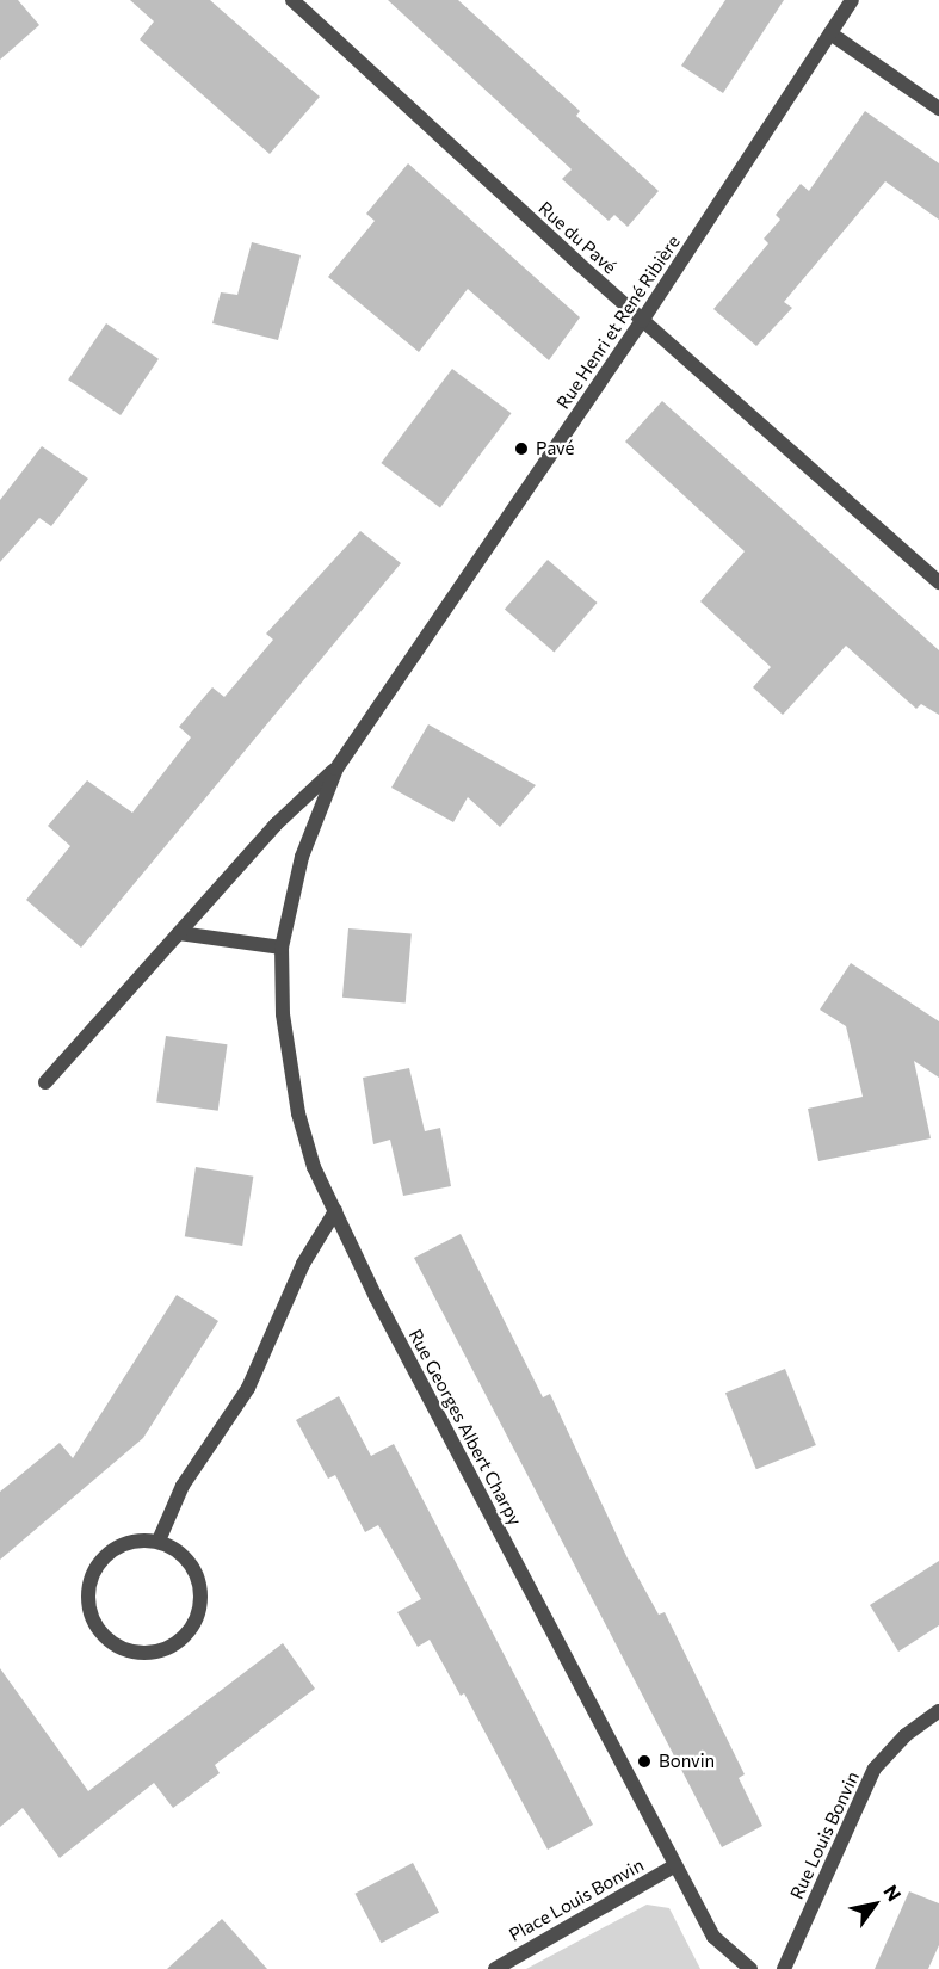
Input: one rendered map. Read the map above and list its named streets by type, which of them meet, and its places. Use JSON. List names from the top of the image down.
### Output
{
  "streets": {
    "street": [
      "Rue du Pavé",
      "Rue Henri et René Ribière",
      "Rue Georges Albert Charpy",
      "Rue Louis Bonvin",
      "Place Louis Bonvin"
    ]
  },
  "crossings": [
    ["Rue du Pavé", "Rue Henri et René Ribière"],
    ["Rue Henri et René Ribière", "Rue Georges Albert Charpy"],
    ["Rue Georges Albert Charpy", "Place Louis Bonvin"]
  ],
  "places": ["Pavé", "Bonvin"],
  "north": "top right"
}
